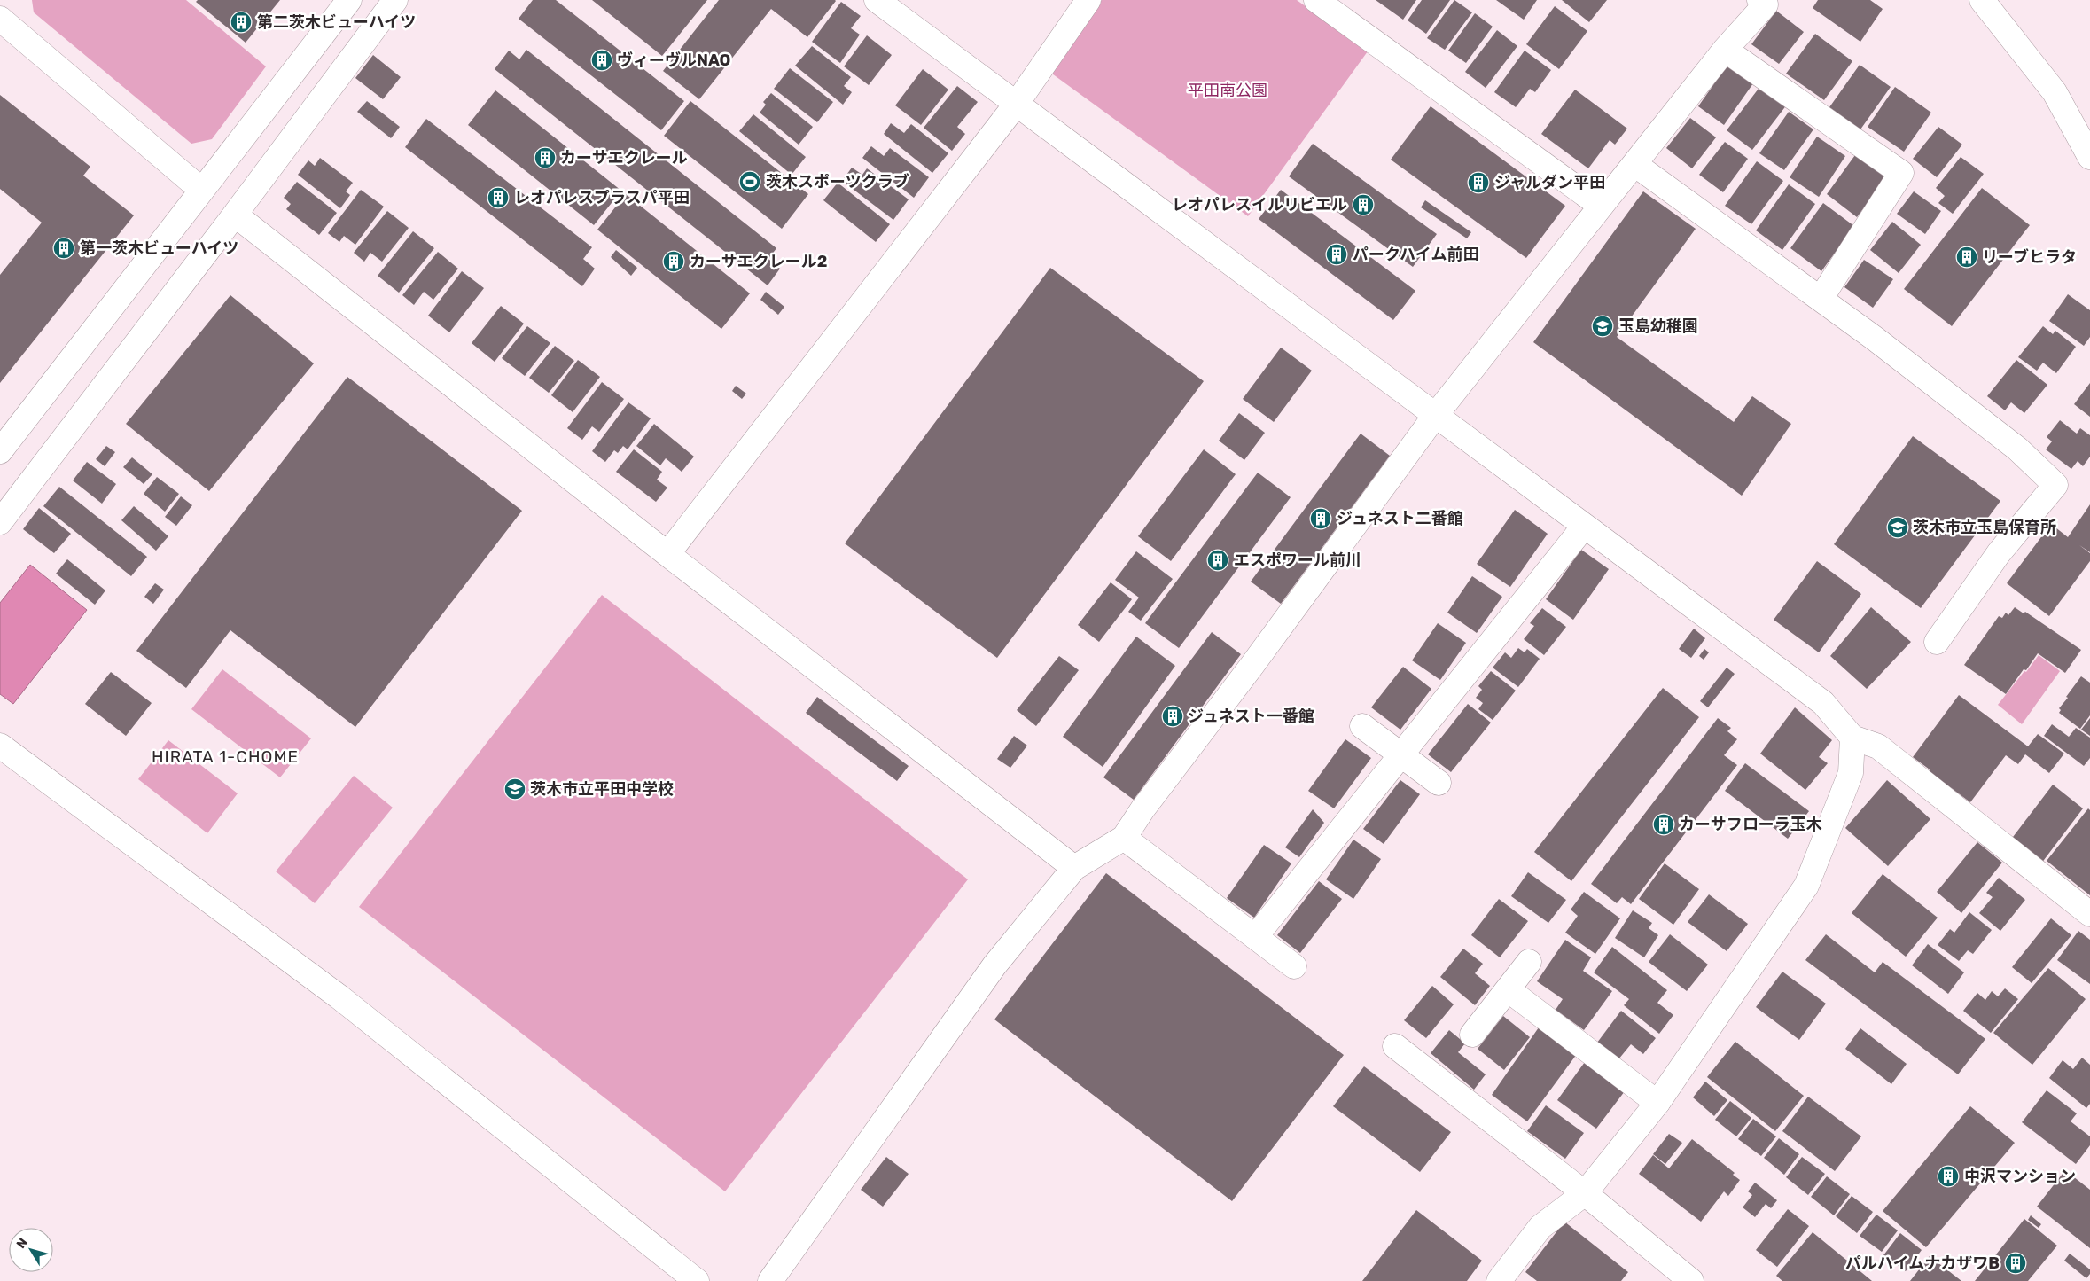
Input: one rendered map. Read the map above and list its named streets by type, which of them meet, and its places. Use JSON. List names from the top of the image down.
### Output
{
  "districts": ["HIRATA 1-CHOME"],
  "parks": ["平田南公園"],
  "places": {
    "building": [
      "第二茨木ビューハイツ",
      "ヴィーヴルNAO",
      "カーサエクレール",
      "ジャルダン平田",
      "レオパレスプラスパ平田",
      "レオパレスイルリビエル",
      "第一茨木ビューハイツ",
      "パークハイム前田",
      "リーブヒラタ",
      "カーサエクレール2",
      "ジュネスト二番館",
      "エスポワール前川",
      "ジュネスト一番館",
      "カーサフローラ玉木",
      "中沢マンション",
      "パルハイムナカザワB"
    ],
    "sports": ["茨木スポーツクラブ"],
    "school or university": ["玉島幼稚園", "茨木市立玉島保育所", "茨木市立平田中学校"]
  },
  "north": "top left"
}
